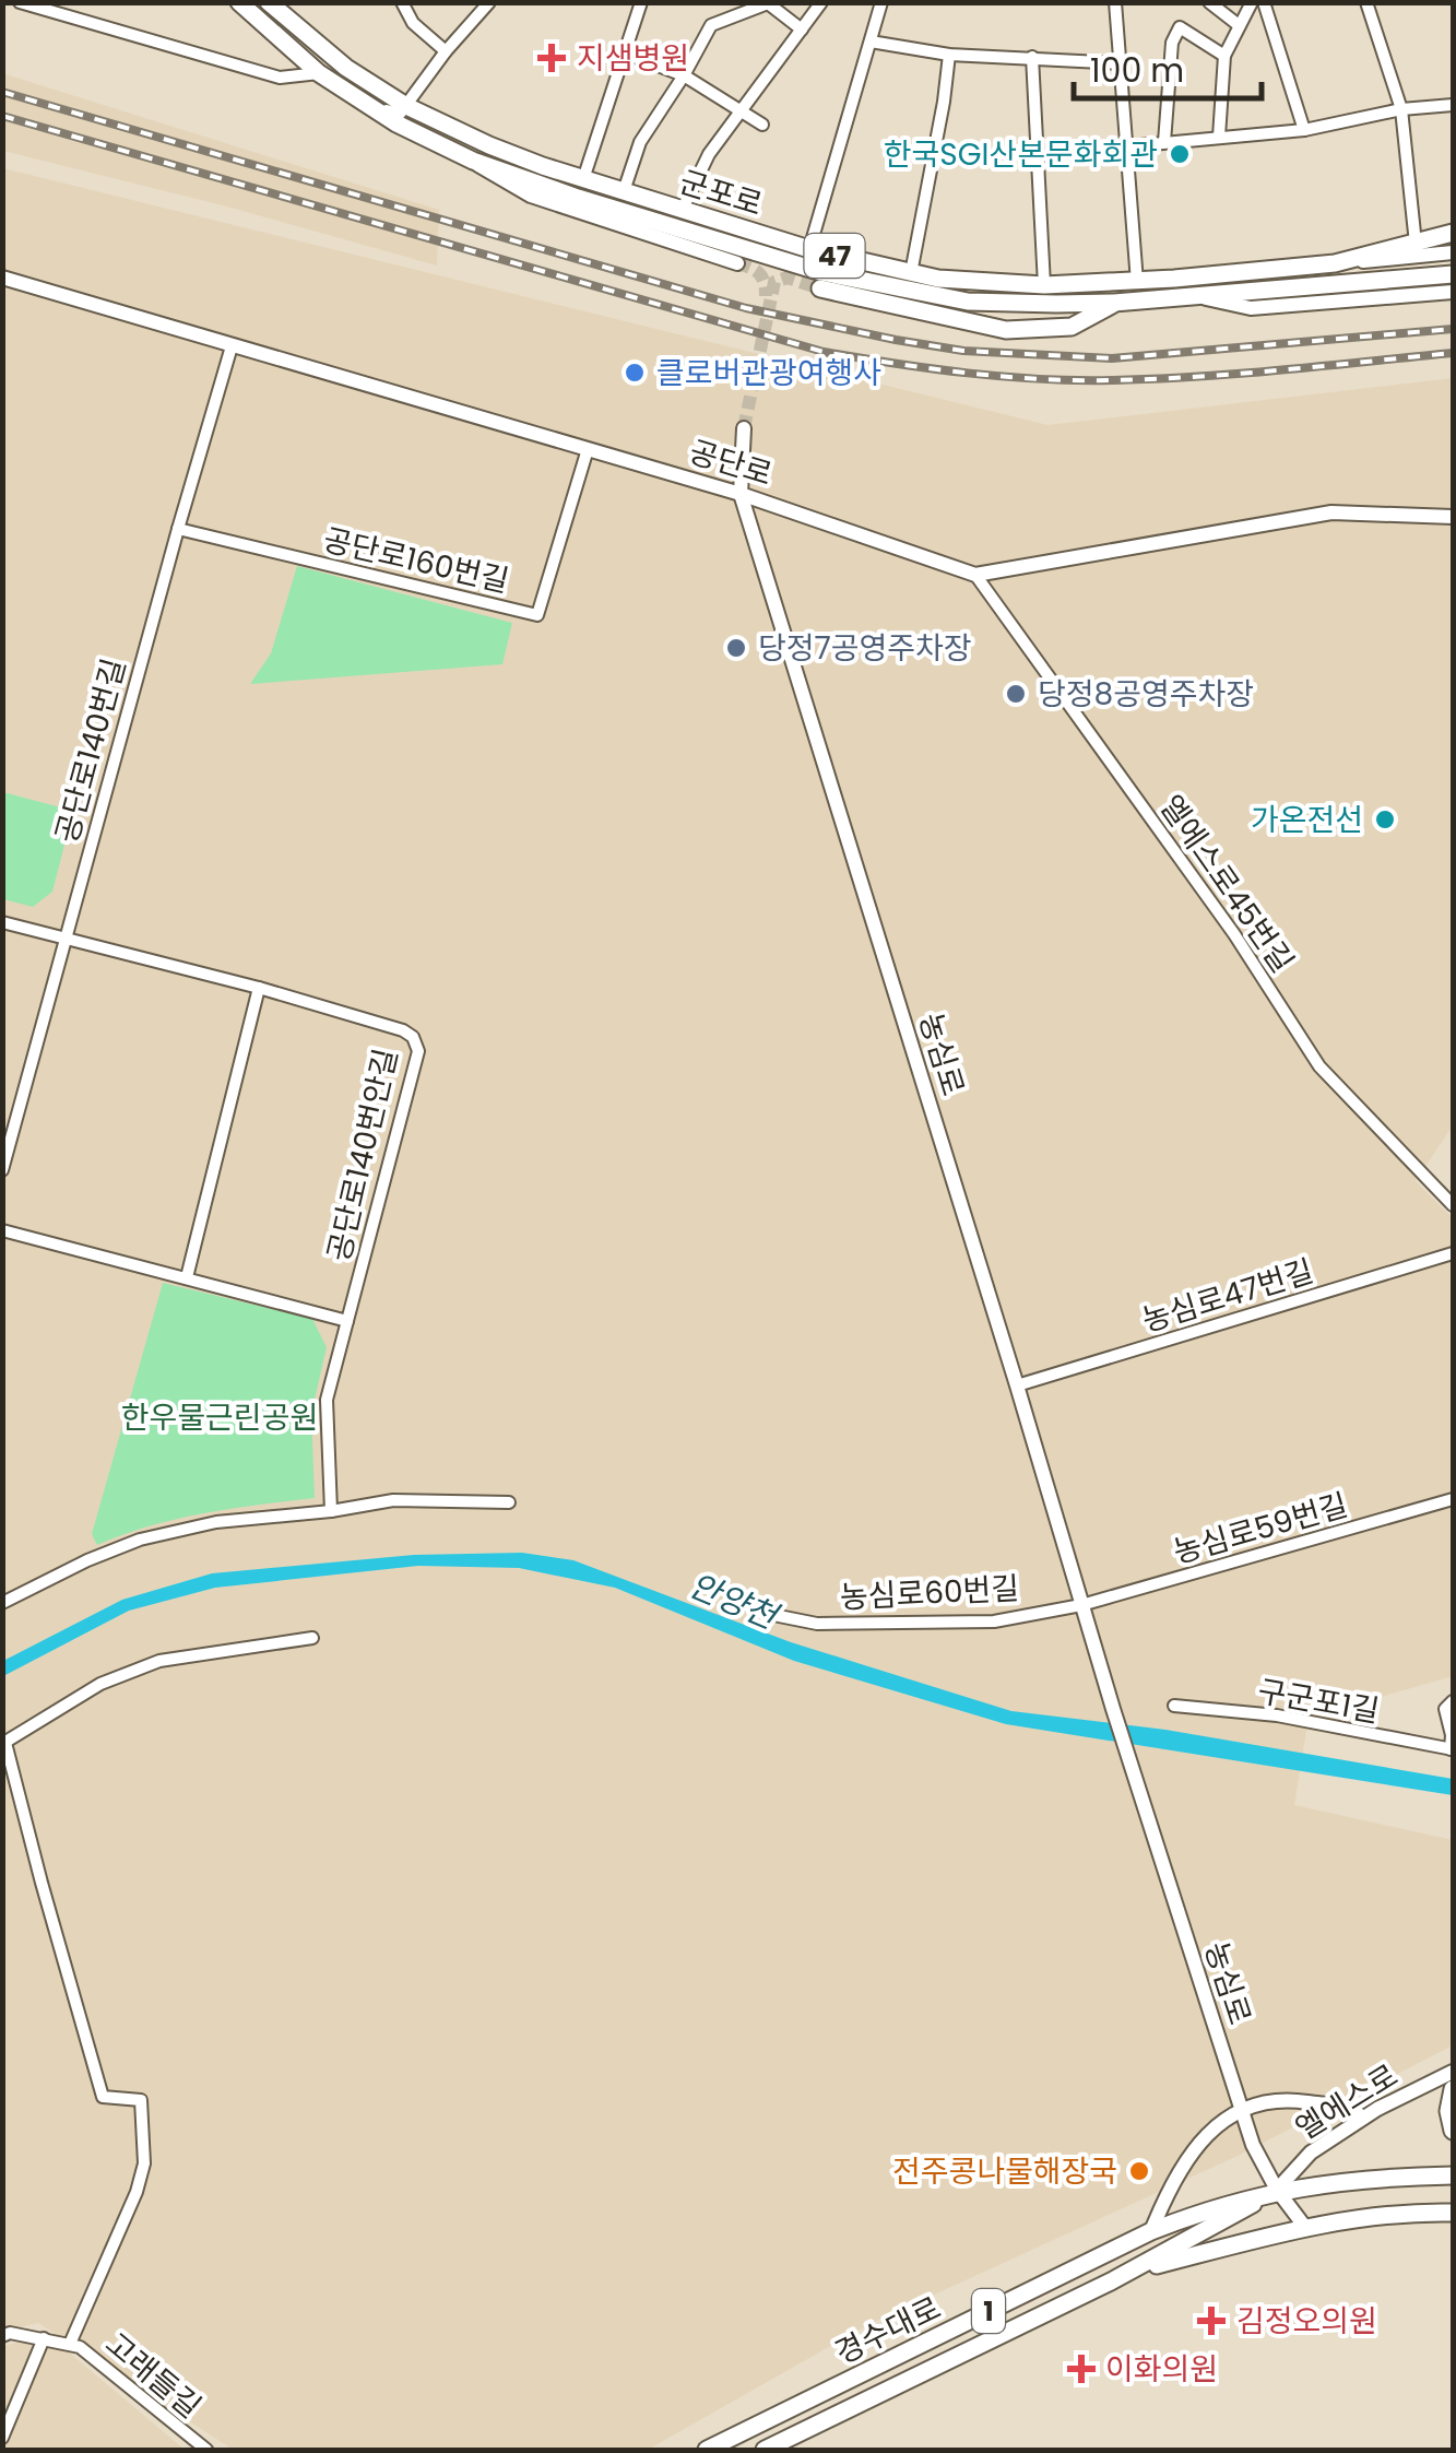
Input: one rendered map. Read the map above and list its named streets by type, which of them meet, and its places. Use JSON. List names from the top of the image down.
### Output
{
  "streets": {
    "main road": [
      "군포로",
      "47",
      "1",
      "경수대로"
    ],
    "street": [
      "공단로",
      "공단로160번길",
      "공단로140번길",
      "엘에스로45번길",
      "농심로",
      "공단로140번안길",
      "농심로47번길",
      "농심로59번길",
      "농심로60번길",
      "구군포1길",
      "엘에스로",
      "고래들길"
    ]
  },
  "crossings": [
    ["공단로", "공단로160번길"],
    ["공단로", "공단로140번길"],
    ["공단로", "엘에스로45번길"],
    ["공단로", "농심로"],
    ["공단로160번길", "공단로140번길"],
    ["공단로140번길", "공단로140번안길"],
    ["농심로", "농심로47번길"],
    ["농심로", "농심로59번길"],
    ["농심로", "농심로60번길"],
    ["농심로", "엘에스로"],
    ["농심로", "경수대로"],
    ["농심로59번길", "농심로60번길"],
    ["엘에스로", "경수대로"]
  ],
  "water": ["안양천"],
  "parks": ["한우물근린공원"],
  "places": {
    "health": ["지샘병원", "김정오의원", "이화의원"],
    "other": [
      "한국SGI산본문화회관",
      "클로버관광여행사",
      "당정7공영주차장",
      "당정8공영주차장",
      "가온전선",
      "전주콩나물해장국"
    ]
  },
  "scale_bar": "100 m"
}
